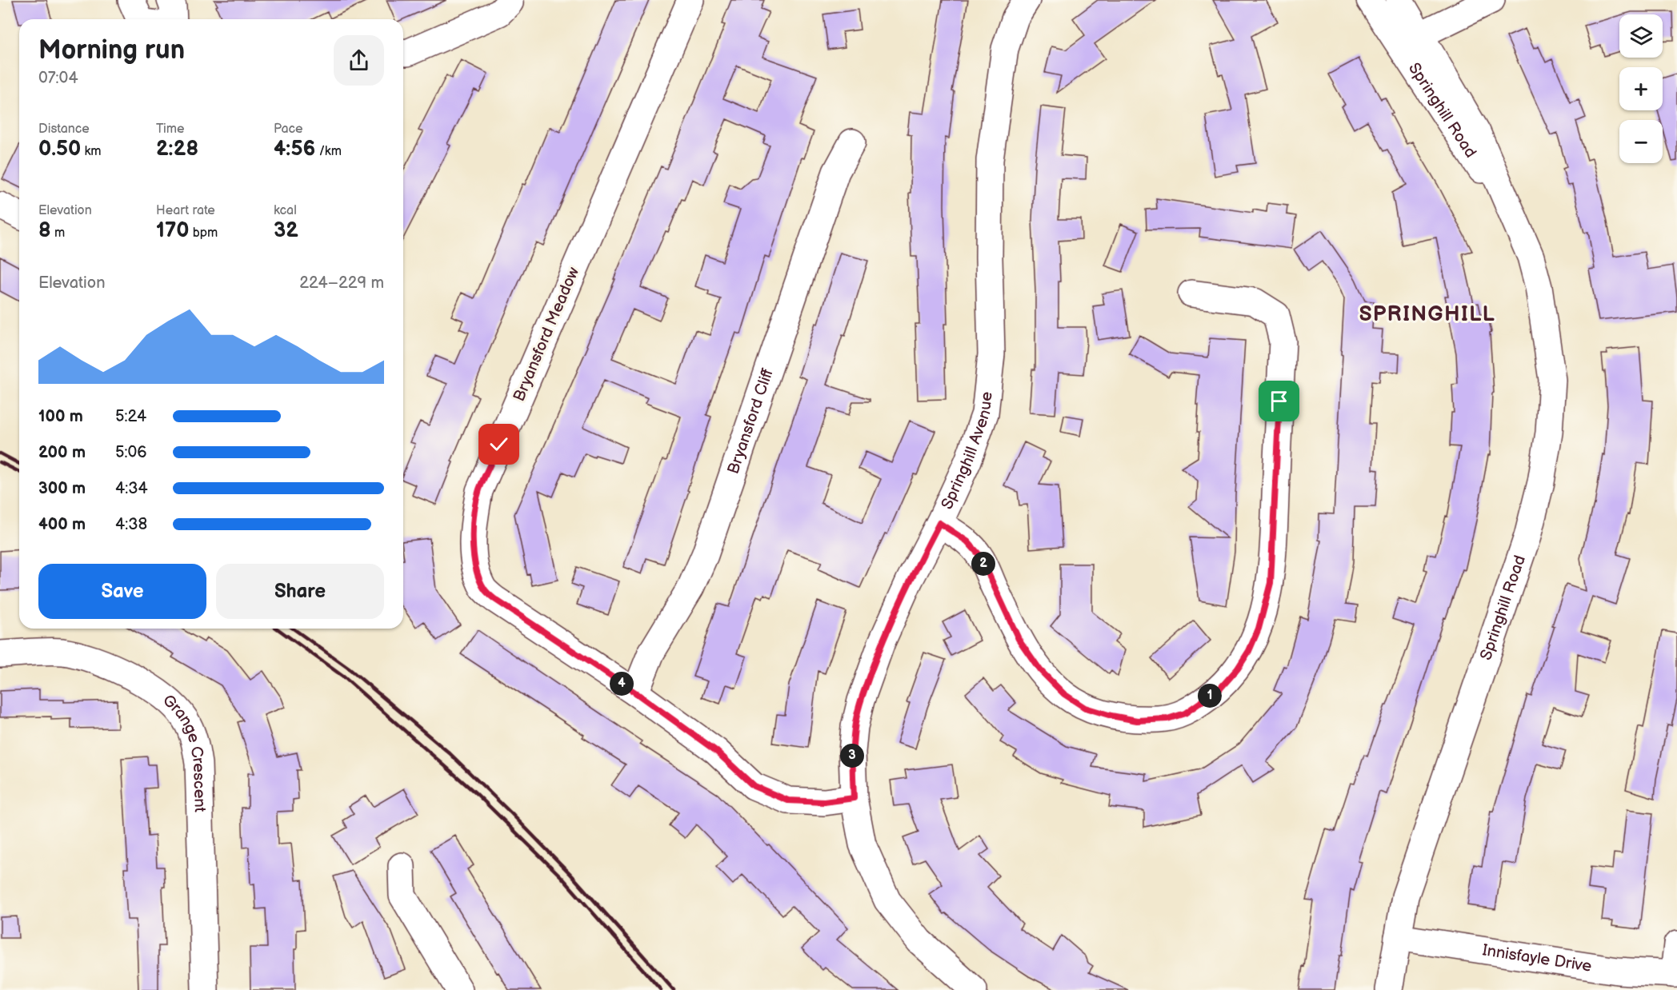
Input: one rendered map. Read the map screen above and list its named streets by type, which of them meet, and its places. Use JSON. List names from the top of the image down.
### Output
{
  "streets": {
    "street": [
      "Springhill Road",
      "Bryansford Meadow",
      "Bryansford Cliff",
      "Springhill Avenue",
      "Grange Crescent",
      "Innisfayle Drive"
    ]
  },
  "crossings": [
    ["Springhill Road", "Innisfayle Drive"],
    ["Bryansford Meadow", "Bryansford Cliff"],
    ["Bryansford Meadow", "Springhill Avenue"]
  ],
  "districts": ["SPRINGHILL"],
  "page": {
    "map_buttons": ["+", "−"],
    "heading": ["Morning run", "07:04"],
    "stats": [
      ["Distance", "0.50 km"],
      ["Time", "2:28"],
      ["Pace", "4:56 /km"],
      ["Elevation", "8 m"],
      ["Heart rate", "170 bpm"],
      ["kcal", "32"]
    ],
    "chart": ["Elevation", "224–229 m"],
    "list": [
      {
        "name": "100 m",
        "note": "5:24"
      },
      {
        "name": "200 m",
        "note": "5:06"
      },
      {
        "name": "300 m",
        "note": "4:34"
      },
      {
        "name": "400 m",
        "note": "4:38"
      }
    ],
    "pins": [
      "2",
      "4",
      "1",
      "3"
    ],
    "buttons": ["Save", "Share"]
  }
}
